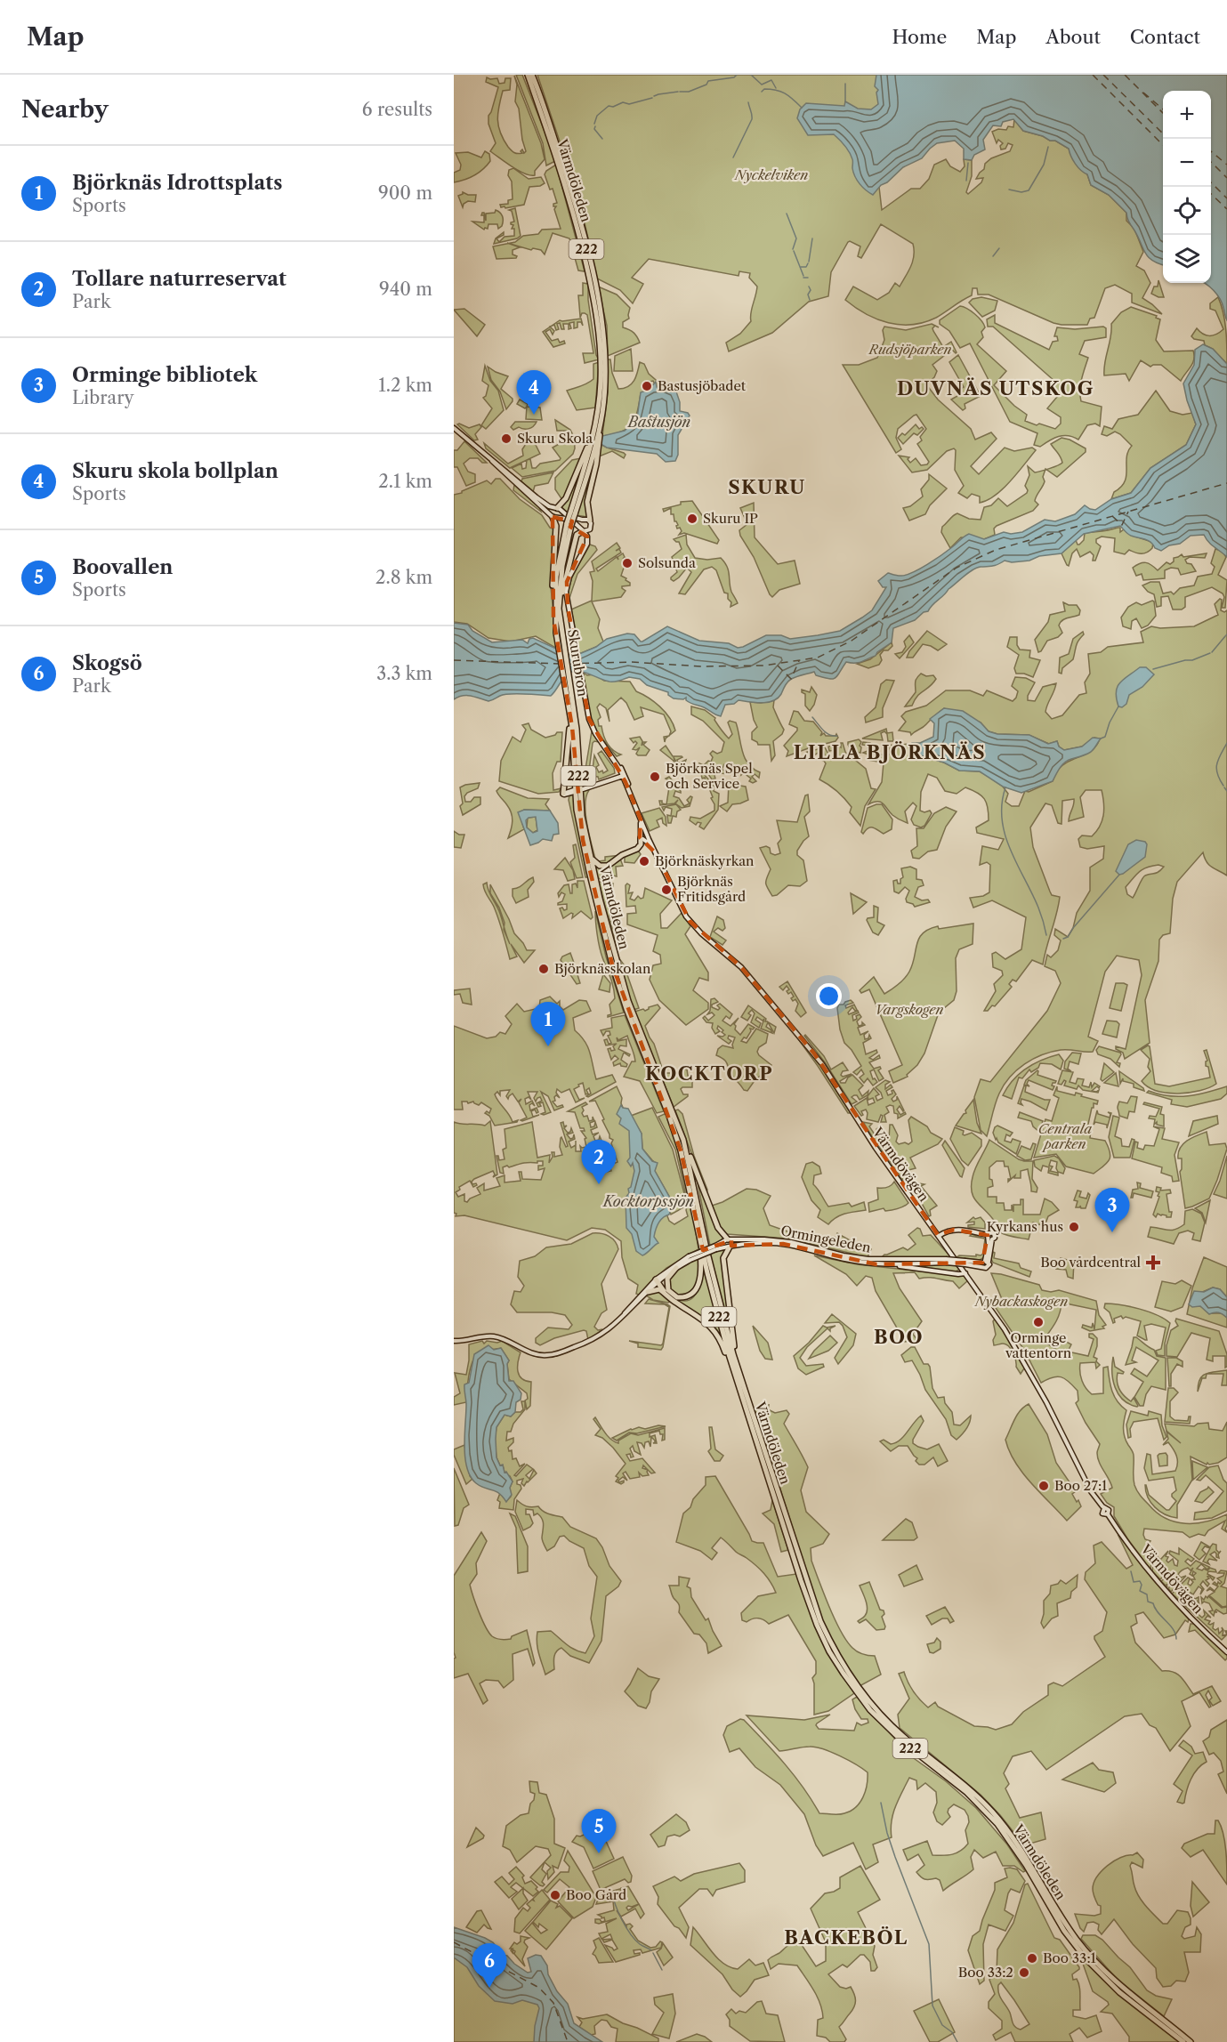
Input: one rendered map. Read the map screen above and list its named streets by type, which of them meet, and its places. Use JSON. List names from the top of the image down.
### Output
{
  "streets": {
    "highway": ["Värmdöleden", "222", "Skurubron"],
    "main road": ["Värmdövägen", "Ormingeleden"]
  },
  "crossings": [
    ["Värmdöleden", "Skurubron"]
  ],
  "districts": [
    "DUVNÄS UTSKOG",
    "SKURU",
    "LILLA BJÖRKNÄS",
    "KOCKTORP",
    "BOO",
    "BACKEBÖL"
  ],
  "water": ["Bastusjön", "Kocktorpssjön"],
  "parks": [
    "Nyckelviken",
    "Rudsjöparken",
    "Vargskogen",
    "Centrala parken",
    "Nybackaskogen"
  ],
  "places": {
    "other": [
      "Bastusjöbadet",
      "Skuru Skola",
      "Skuru IP",
      "Solsunda",
      "Björknäs Spel och Service",
      "Björknäskyrkan",
      "Björknäs Fritidsgård",
      "Björknässkolan",
      "Kyrkans hus",
      "Orminge vattentorn",
      "Boo 27:1",
      "Boo Gård",
      "Boo 33:1",
      "Boo 33:2"
    ],
    "health": ["Boo vårdcentral"]
  },
  "page": {
    "header": "Map",
    "nav": [
      "Home",
      "Map",
      "About",
      "Contact"
    ],
    "heading": ["Nearby", "6 results"],
    "map_buttons": ["+", "−"],
    "list": [
      {
        "mark": "1",
        "name": "Björknäs Idrottsplats",
        "note": "Sports",
        "value": "900 m"
      },
      {
        "mark": "2",
        "name": "Tollare naturreservat",
        "note": "Park",
        "value": "940 m"
      },
      {
        "mark": "3",
        "name": "Orminge bibliotek",
        "note": "Library",
        "value": "1.2 km"
      },
      {
        "mark": "4",
        "name": "Skuru skola bollplan",
        "note": "Sports",
        "value": "2.1 km"
      },
      {
        "mark": "5",
        "name": "Boovallen",
        "note": "Sports",
        "value": "2.8 km"
      },
      {
        "mark": "6",
        "name": "Skogsö",
        "note": "Park",
        "value": "3.3 km"
      }
    ],
    "pins": [
      "4",
      "1",
      "2",
      "3",
      "5",
      "6"
    ]
  }
}
